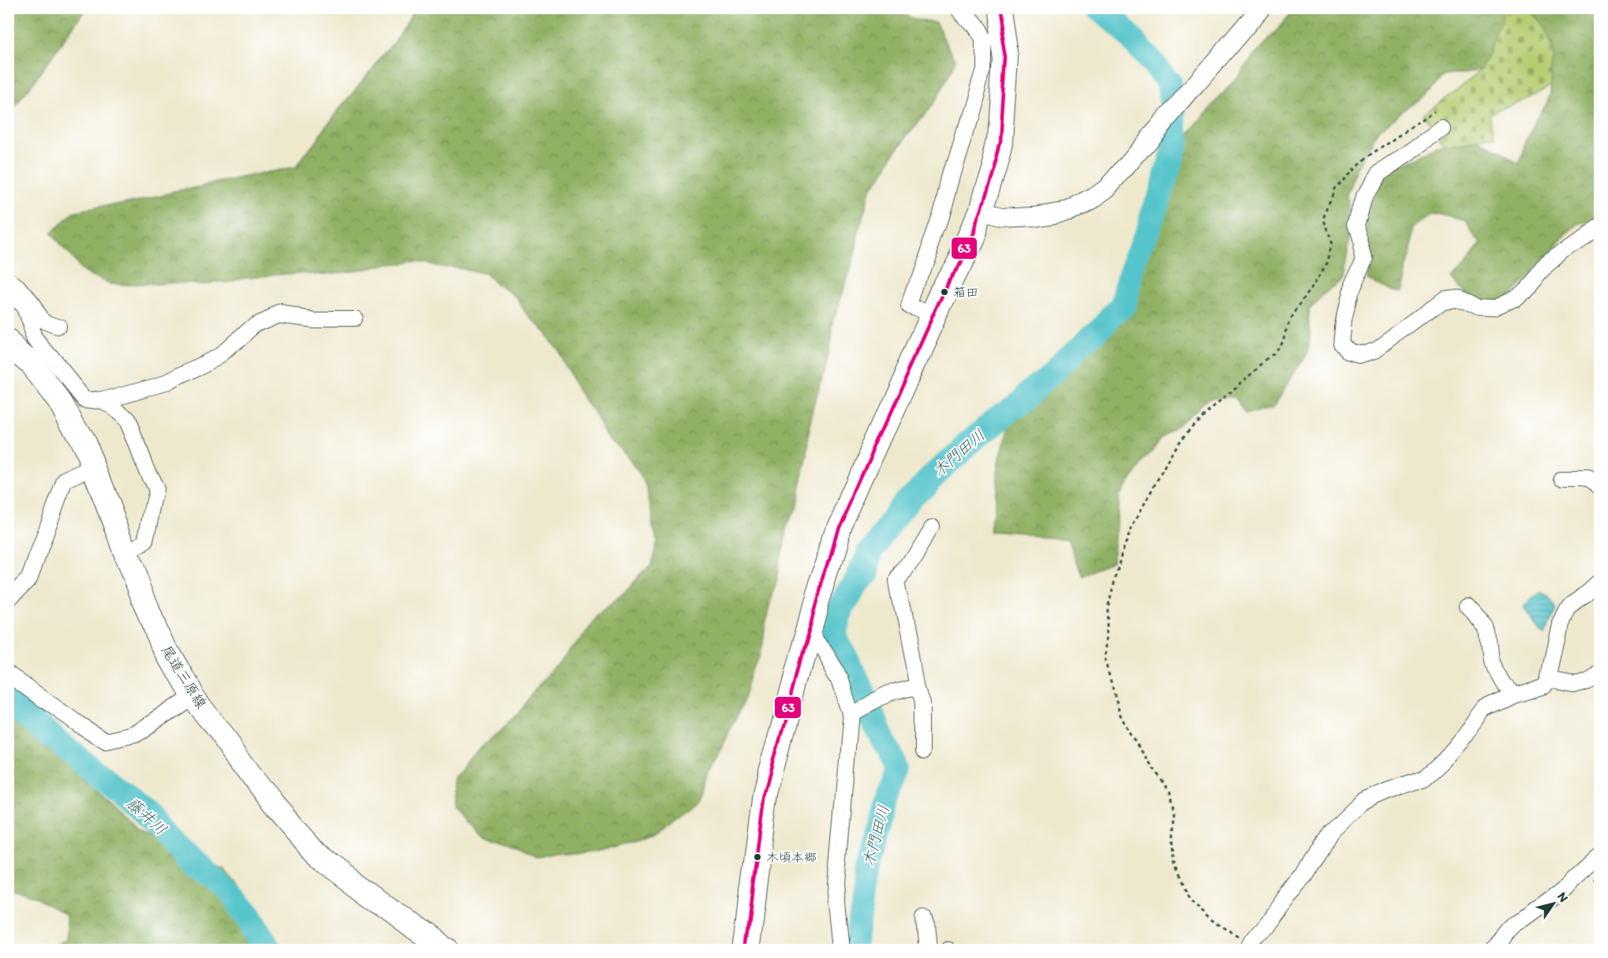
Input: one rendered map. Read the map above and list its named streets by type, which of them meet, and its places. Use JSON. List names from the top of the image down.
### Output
{
  "streets": {
    "main road": ["尾道三原線"]
  },
  "water": ["木門田川", "藤井川"],
  "places": ["箱田", "木頃本郷"],
  "lines": ["transit line 63"],
  "north": "top right"
}
